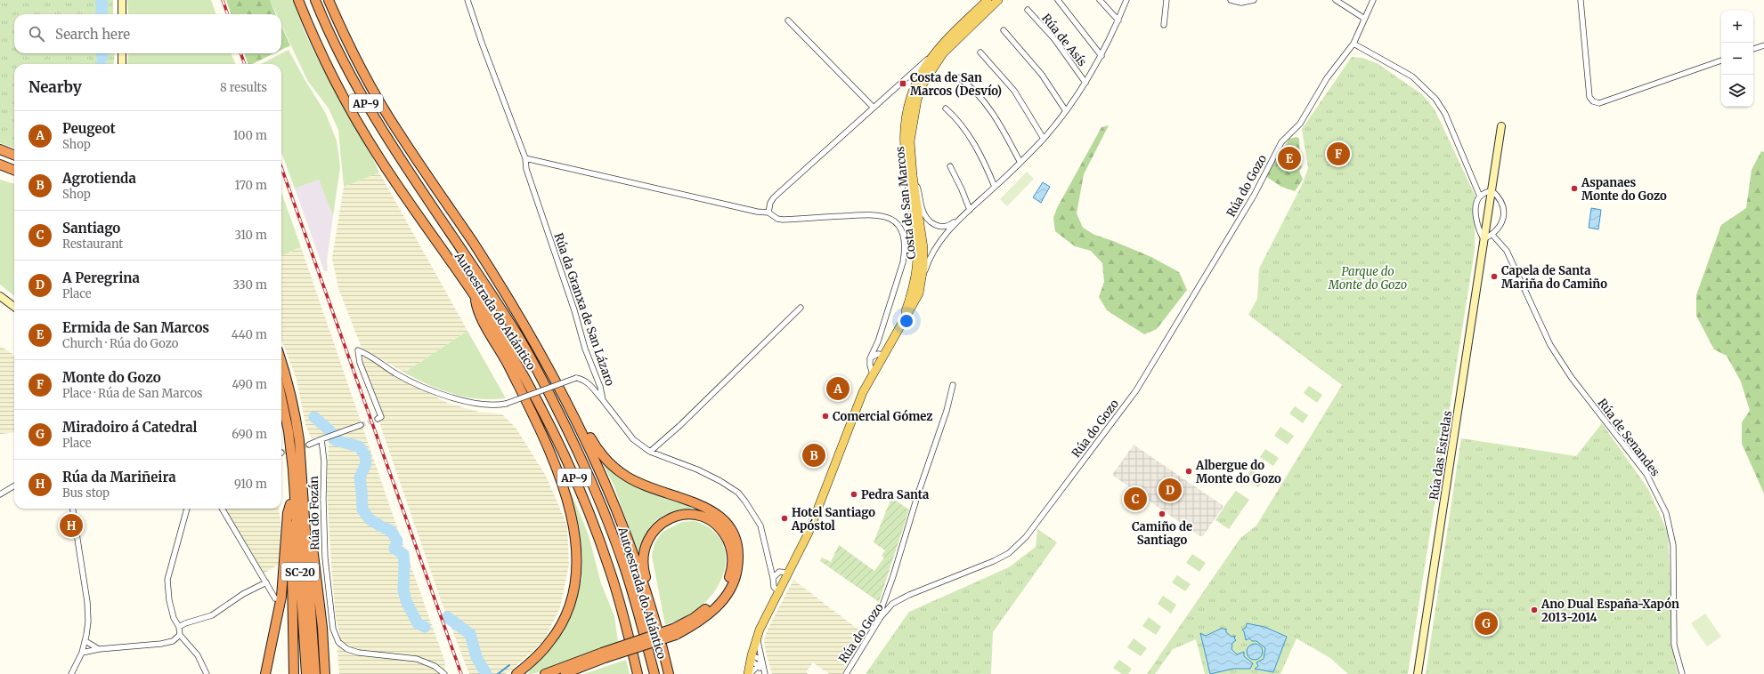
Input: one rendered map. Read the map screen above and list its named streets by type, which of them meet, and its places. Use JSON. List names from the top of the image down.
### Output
{
  "streets": {
    "highway": ["AP-9", "Autoestrada do Atlántico", "SC-20"],
    "main road": ["Costa de San Marcos"],
    "street": [
      "Rúa de Asís",
      "Rúa do Gozo",
      "Rúa da Granxa de San Lázaro",
      "Rúa de Senandes",
      "Rúa das Estrelas",
      "Rúa do Fozán"
    ]
  },
  "crossings": [
    ["Costa de San Marcos", "Rúa da Granxa de San Lázaro"]
  ],
  "parks": ["Parque do Monte do Gozo"],
  "places": {
    "transit": ["Costa de San Marcos (Desvío)"],
    "other": [
      "Aspanaes Monte do Gozo",
      "Capela de Santa Mariña do Camiño",
      "Comercial Gómez",
      "Albergue do Monte do Gozo",
      "Pedra Santa",
      "Camiño de Santiago",
      "Hotel Santiago Apóstol",
      "Ano Dual España-Xapón 2013-2014"
    ]
  },
  "page": {
    "map_buttons": ["+", "−"],
    "search": "Search here",
    "heading": ["Nearby", "8 results"],
    "list": [
      {
        "mark": "A",
        "name": "Peugeot",
        "note": "Shop",
        "value": "100 m"
      },
      {
        "mark": "B",
        "name": "Agrotienda",
        "note": "Shop",
        "value": "170 m"
      },
      {
        "mark": "C",
        "name": "Santiago",
        "note": "Restaurant",
        "value": "310 m"
      },
      {
        "mark": "D",
        "name": "A Peregrina",
        "note": "Place",
        "value": "330 m"
      },
      {
        "mark": "E",
        "name": "Ermida de San Marcos",
        "note": "Church · Rúa do Gozo",
        "value": "440 m"
      },
      {
        "mark": "F",
        "name": "Monte do Gozo",
        "note": "Place · Rúa de San Marcos",
        "value": "490 m"
      },
      {
        "mark": "G",
        "name": "Miradoiro á Catedral",
        "note": "Place",
        "value": "690 m"
      },
      {
        "mark": "H",
        "name": "Rúa da Mariñeira",
        "note": "Bus stop",
        "value": "910 m"
      }
    ],
    "pins": [
      "F",
      "E",
      "A",
      "B",
      "D",
      "C",
      "H",
      "G"
    ]
  }
}
